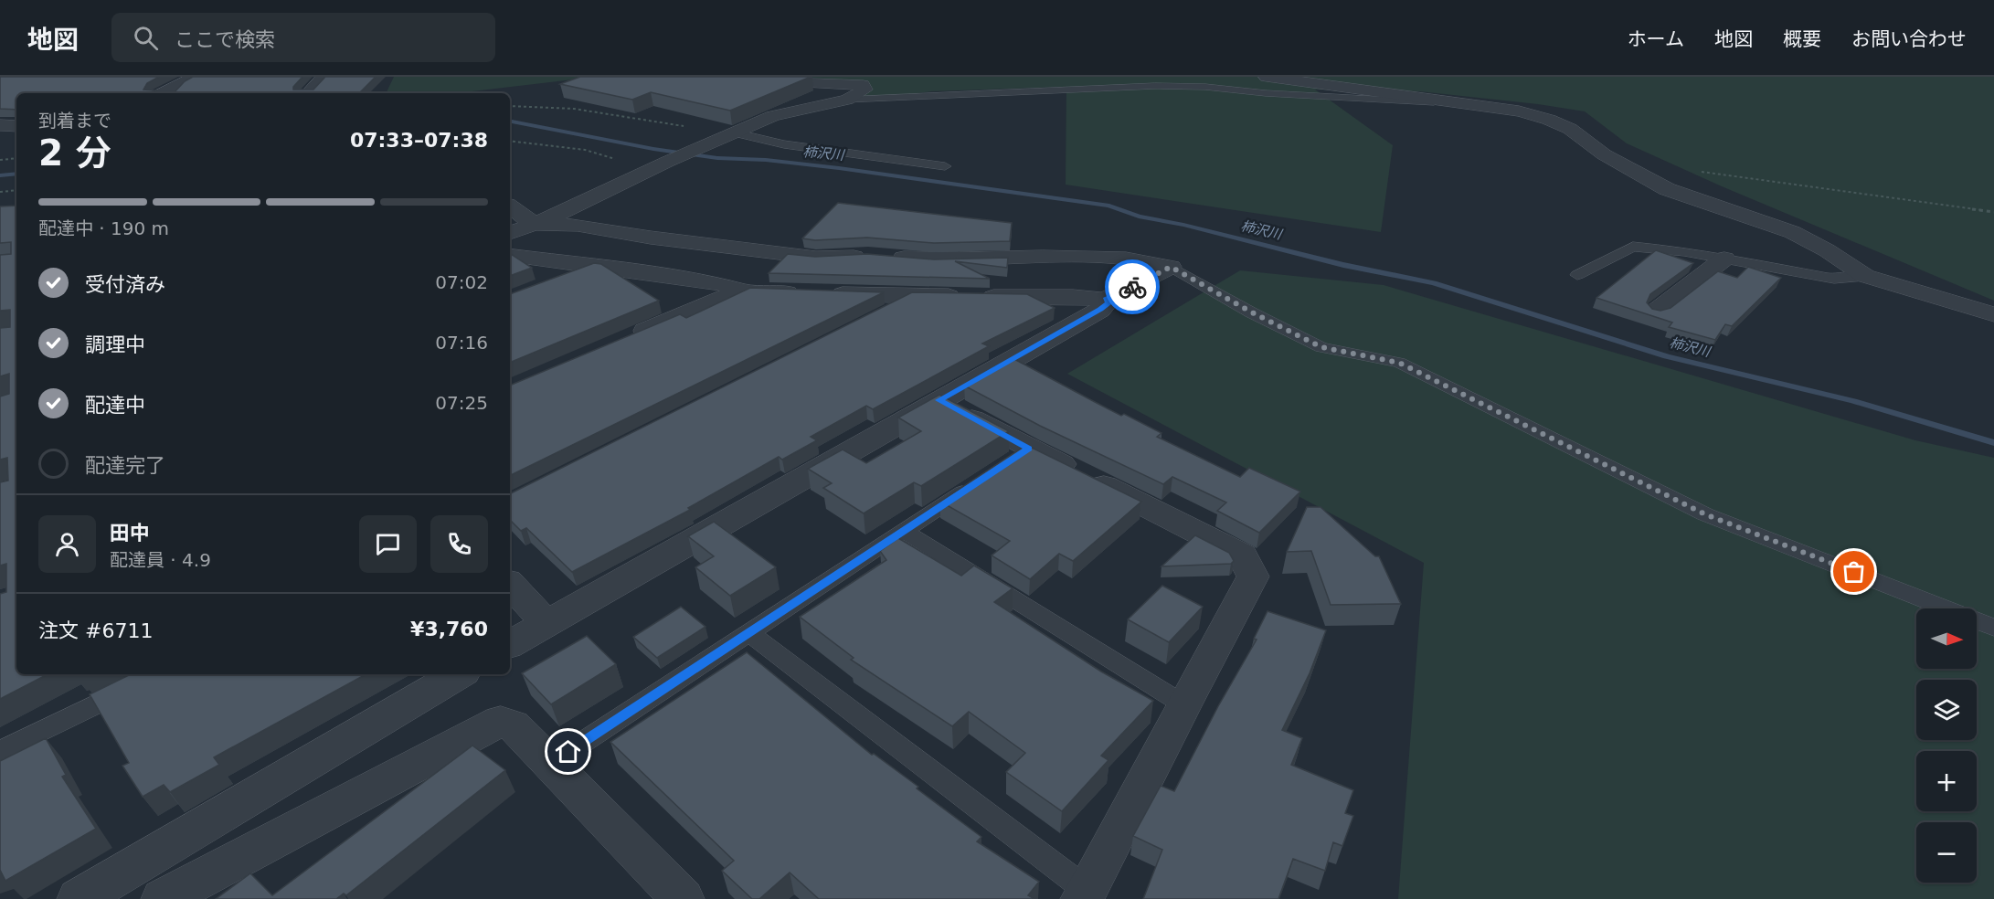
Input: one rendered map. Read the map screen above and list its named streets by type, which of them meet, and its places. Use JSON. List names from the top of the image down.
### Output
{
  "water": ["柿沢川"],
  "north": "right",
  "page": {
    "header": "地図",
    "search": "ここで検索",
    "nav": [
      "ホーム",
      "地図",
      "概要",
      "お問い合わせ"
    ],
    "heading": ["2 分", "到着まで", "07:33–07:38"],
    "panel": [
      "田中",
      "配達員 · 4.9",
      "注文 #6711",
      "¥3,760"
    ],
    "bar": "配達中 · 190 m",
    "list": [
      ["受付済み", "07:02"],
      ["調理中", "07:16"],
      ["配達中", "07:25"],
      "配達完了"
    ],
    "map_buttons": ["+", "−"]
  }
}
